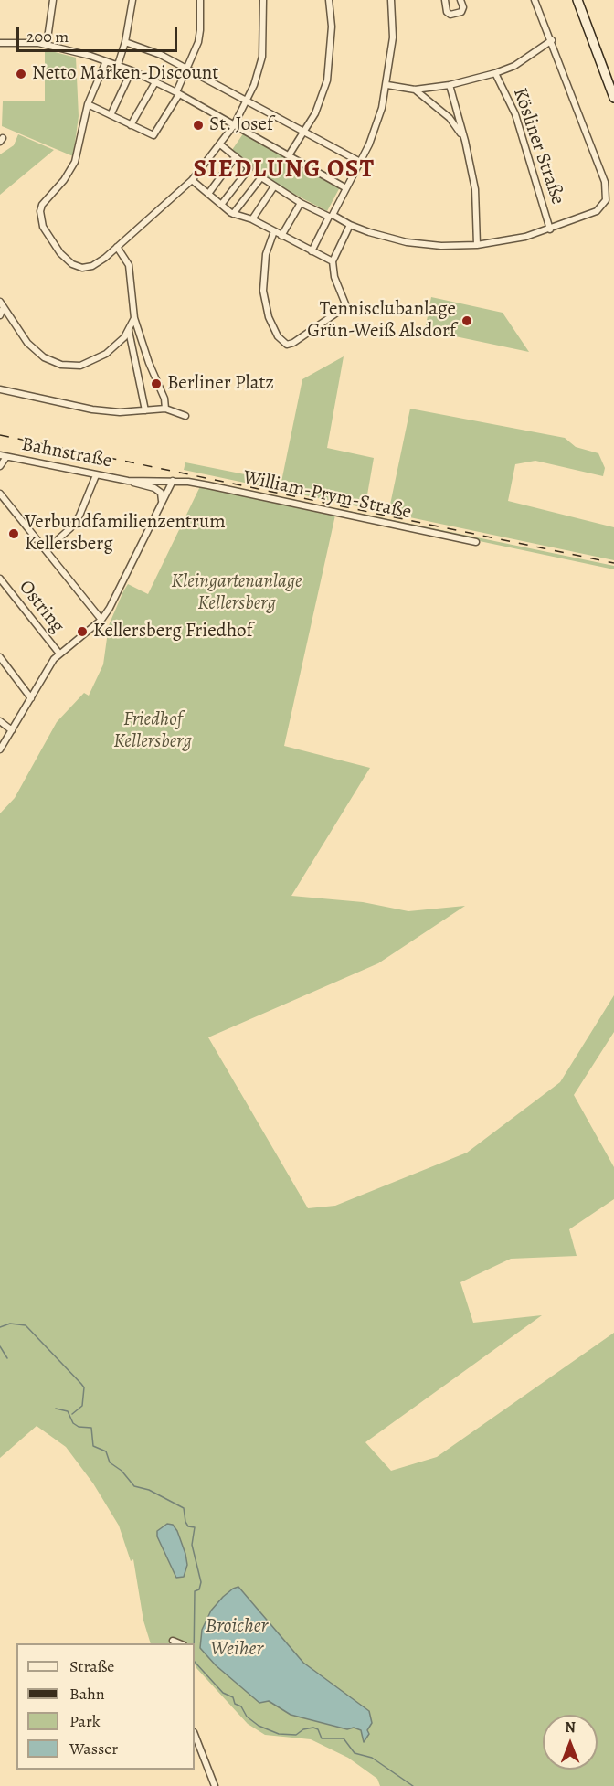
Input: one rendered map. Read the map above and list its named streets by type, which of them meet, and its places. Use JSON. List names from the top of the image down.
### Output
{
  "streets": {
    "street": [
      "Kösliner Straße",
      "Bahnstraße",
      "William-Prym-Straße",
      "Ostring"
    ]
  },
  "crossings": [
    ["Bahnstraße", "William-Prym-Straße"]
  ],
  "districts": ["SIEDLUNG OST"],
  "water": ["Broicher Weiher"],
  "parks": ["Kleingartenanlage Kellersberg", "Friedhof Kellersberg"],
  "places": [
    "Netto Marken-Discount",
    "St. Josef",
    "Tennisclubanlage Grün-Weiß Alsdorf",
    "Berliner Platz",
    "Verbundfamilienzentrum Kellersberg",
    "Kellersberg Friedhof"
  ],
  "legend": [
    "Straße",
    "Bahn",
    "Park",
    "Wasser"
  ],
  "scale_bar": "200 m",
  "north": "top"
}
